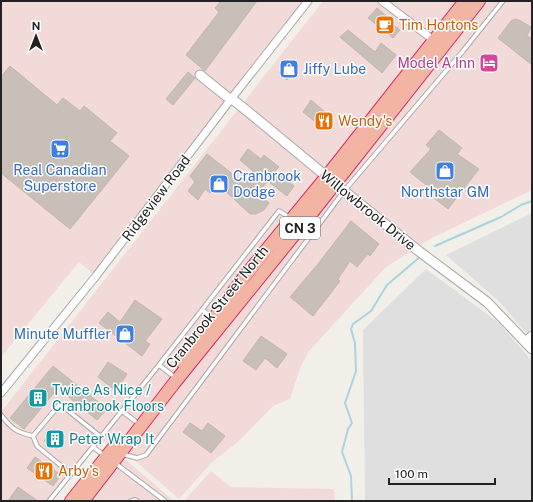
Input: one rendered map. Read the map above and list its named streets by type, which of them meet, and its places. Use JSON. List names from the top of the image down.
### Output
{
  "streets": {
    "highway": ["CN 3", "Cranbrook Street North"],
    "street": ["Ridgeview Road", "Willowbrook Drive"]
  },
  "crossings": [
    ["Ridgeview Road", "Willowbrook Drive"],
    ["Willowbrook Drive", "Cranbrook Street North"]
  ],
  "places": {
    "cafe": ["Tim Hortons"],
    "hotel": ["Model A Inn"],
    "shop": [
      "Jiffy Lube",
      "Northstar GM",
      "Cranbrook Dodge",
      "Minute Muffler"
    ],
    "restaurant": ["Wendy's", "Arby's"],
    "supermarket": ["Real Canadian Superstore"],
    "building": ["Twice As Nice / Cranbrook Floors", "Peter Wrap It"]
  },
  "scale_bar": "100 m",
  "north": "top"
}
